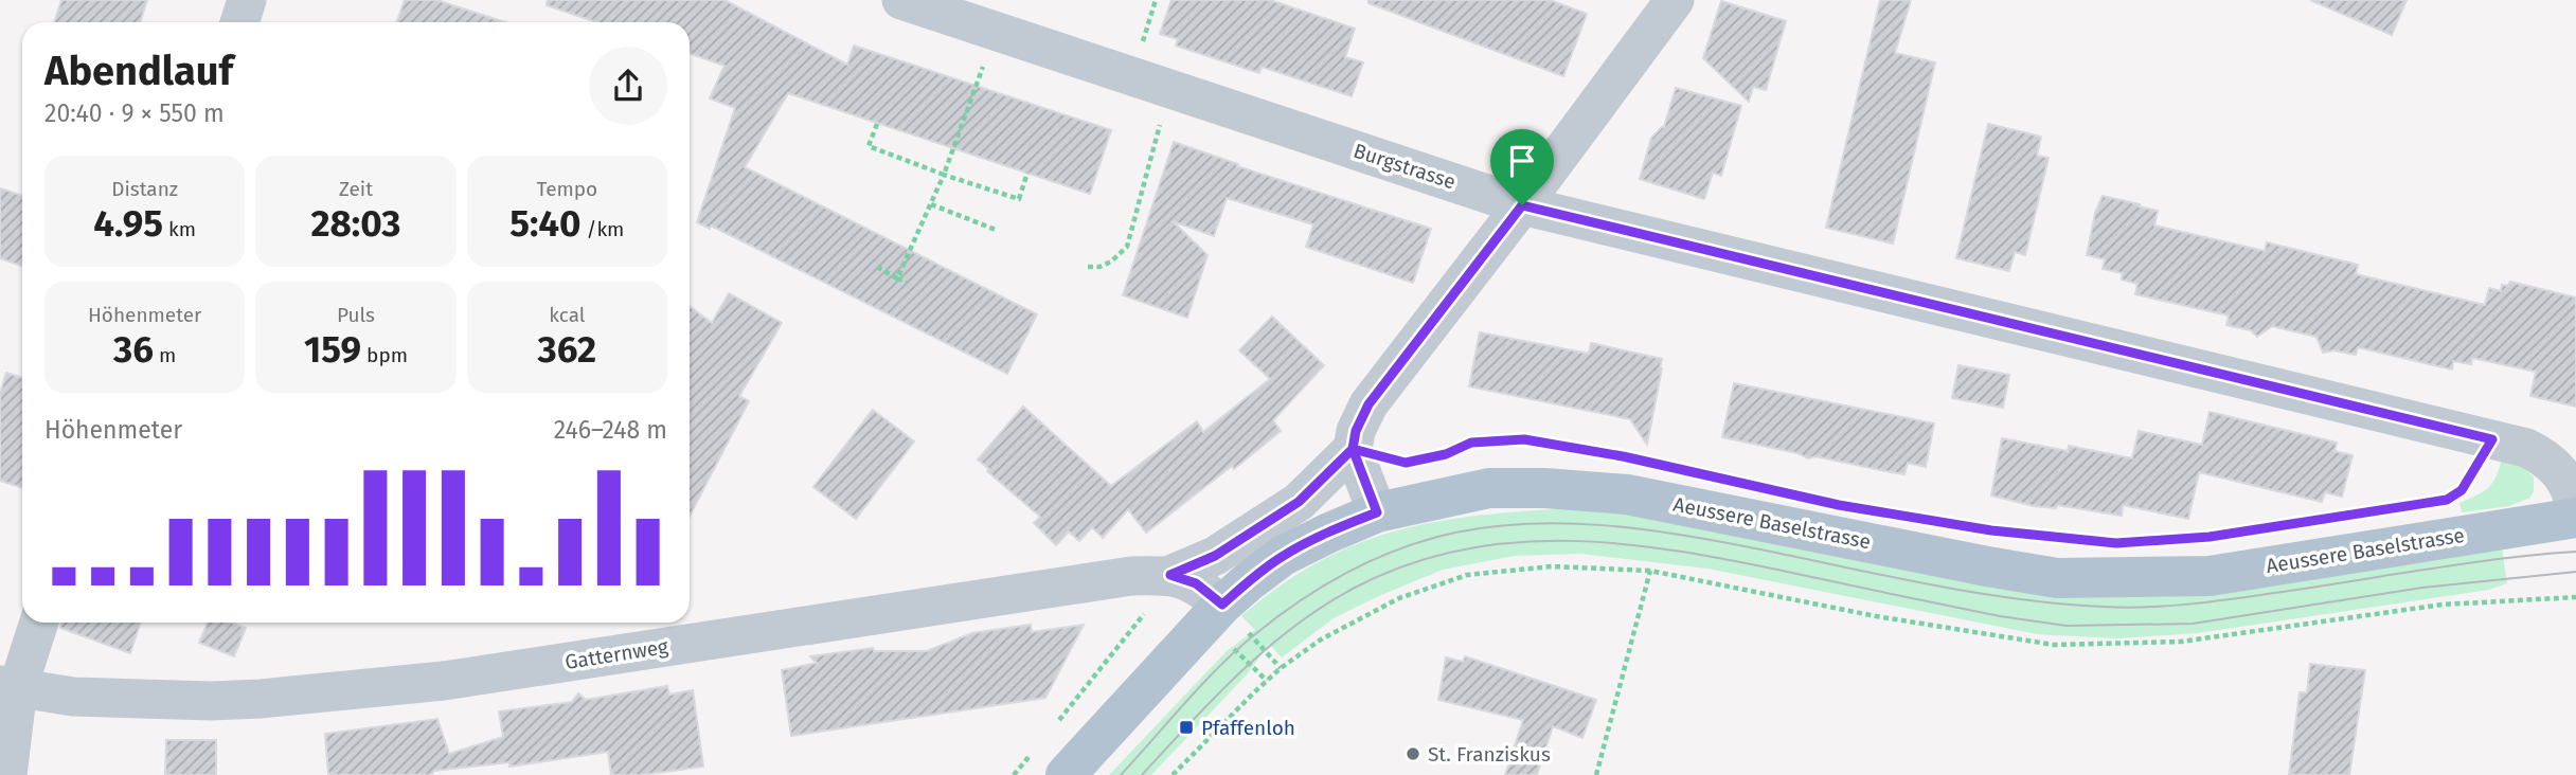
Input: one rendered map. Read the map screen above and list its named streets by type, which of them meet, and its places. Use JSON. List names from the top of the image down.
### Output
{
  "streets": {
    "main road": ["Aeussere Baselstrasse"],
    "street": ["Burgstrasse", "Gatternweg"]
  },
  "crossings": [
    ["Aeussere Baselstrasse", "Gatternweg"]
  ],
  "places": {
    "transit": ["Pfaffenloh"],
    "other": ["St. Franziskus"]
  },
  "page": {
    "heading": ["Abendlauf", "20:40 · 9 × 550 m"],
    "stats": [
      ["Distanz", "4.95 km"],
      ["Zeit", "28:03"],
      ["Tempo", "5:40 /km"],
      ["Höhenmeter", "36 m"],
      ["Puls", "159 bpm"],
      ["kcal", "362"]
    ],
    "chart": ["Höhenmeter", "246–248 m"]
  }
}
